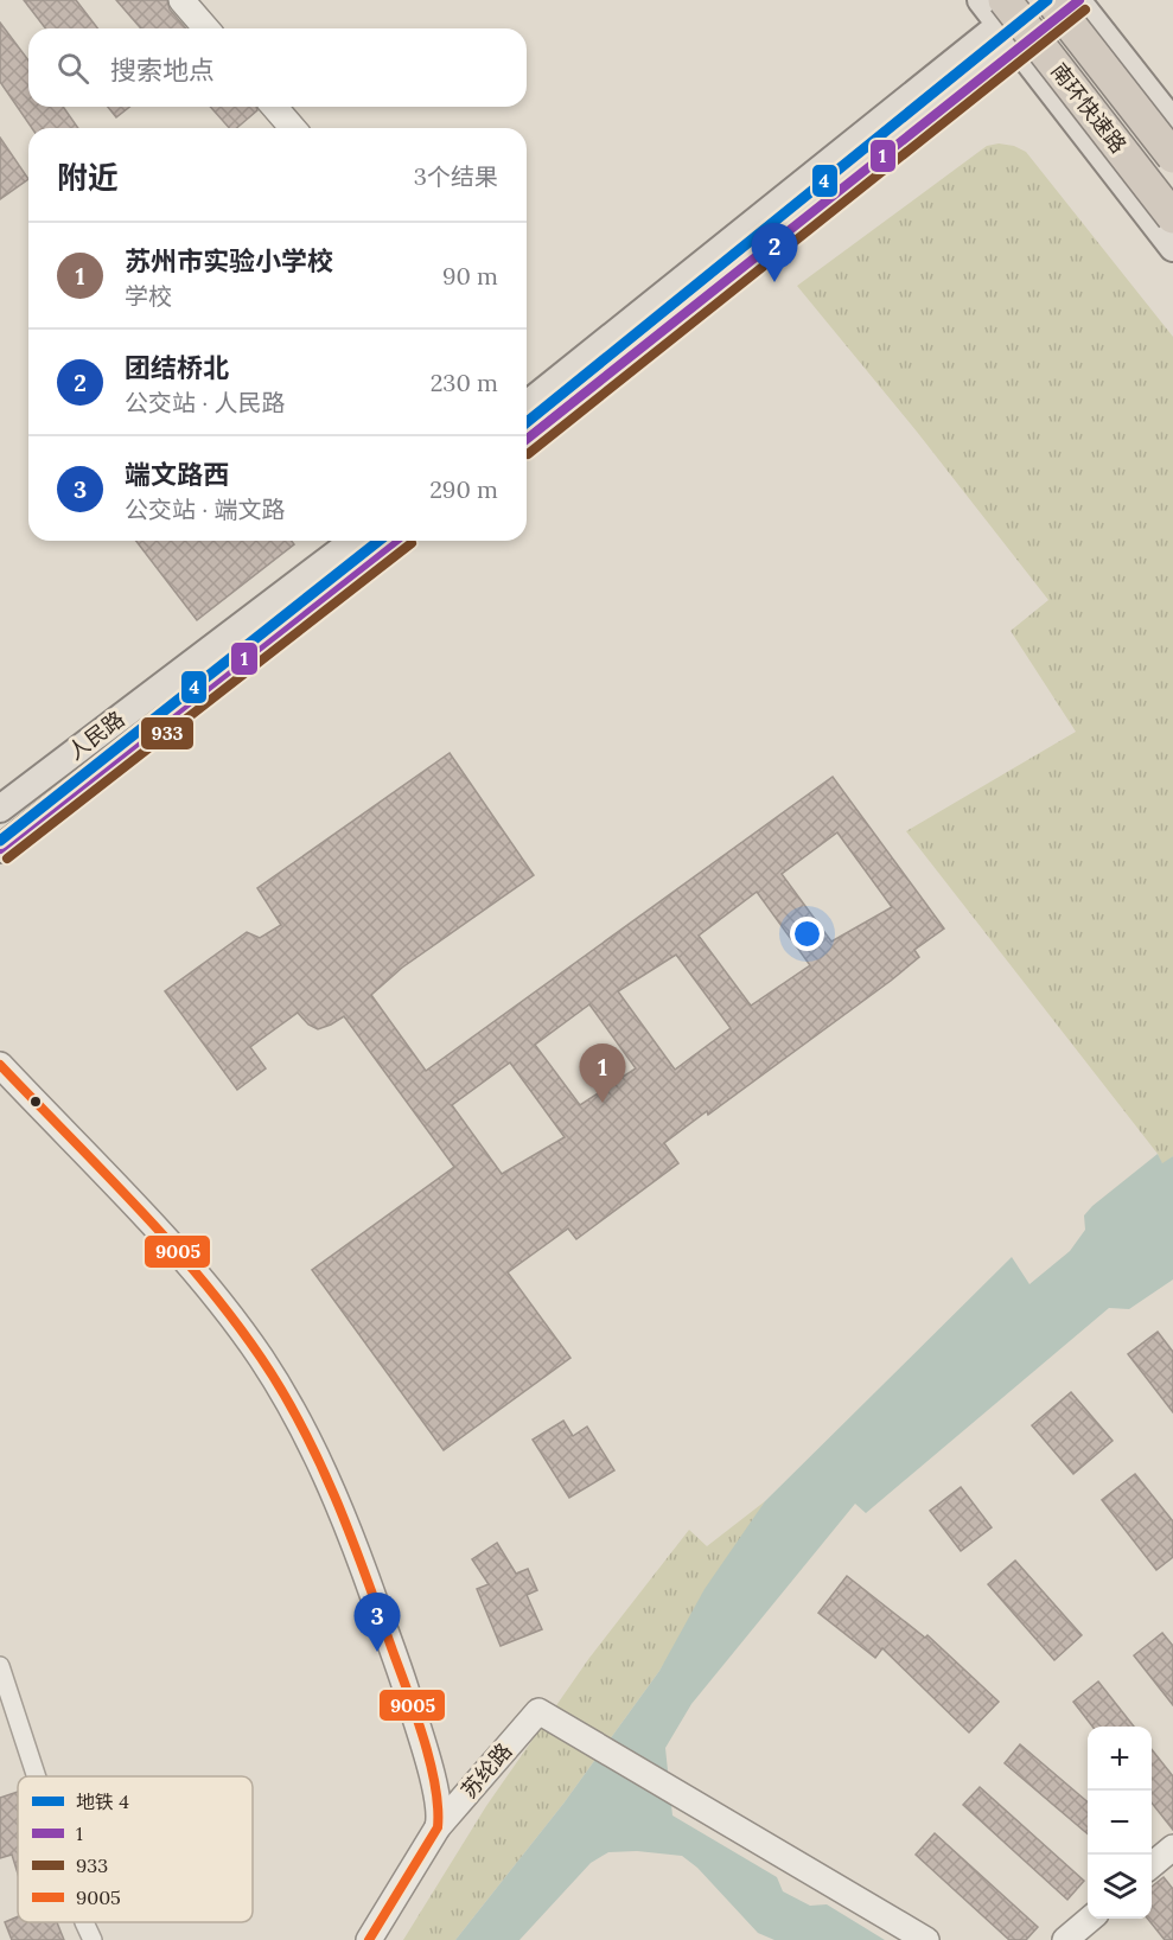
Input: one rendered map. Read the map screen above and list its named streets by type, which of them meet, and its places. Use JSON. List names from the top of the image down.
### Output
{
  "streets": {
    "highway": ["南环快速路"],
    "main road": ["人民路"],
    "street": ["苏纶路"]
  },
  "lines": [
    "metro line 4",
    "transit line 1",
    "transit line 933",
    "transit line 9005"
  ],
  "legend": [
    "地铁 4",
    "1",
    "933",
    "9005"
  ],
  "page": {
    "search": "搜索地点",
    "heading": ["附近", "3个结果"],
    "list": [
      {
        "mark": "1",
        "name": "苏州市实验小学校",
        "note": "学校",
        "value": "90 m"
      },
      {
        "mark": "2",
        "name": "团结桥北",
        "note": "公交站 · 人民路",
        "value": "230 m"
      },
      {
        "mark": "3",
        "name": "端文路西",
        "note": "公交站 · 端文路",
        "value": "290 m"
      }
    ],
    "pins": ["2", "1", "3"],
    "map_buttons": ["+", "−"]
  }
}
